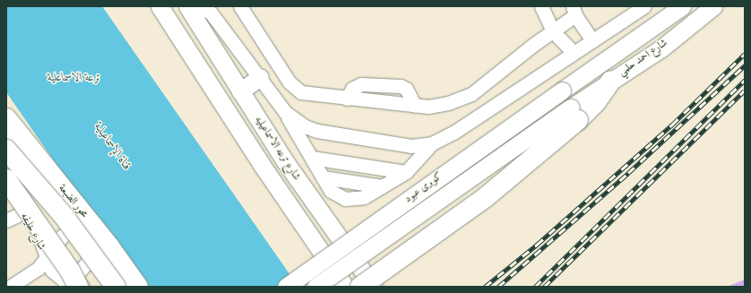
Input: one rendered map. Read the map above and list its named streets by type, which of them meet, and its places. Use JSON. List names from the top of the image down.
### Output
{
  "streets": {
    "highway": ["محور الضبعة"],
    "main road": ["شارع احمد حلمي", "شارع ترعه الاسماعيليه", "كوبرى عبود"],
    "street": ["شارع خليفه"]
  },
  "crossings": [
    ["شارع احمد حلمي", "كوبرى عبود"]
  ],
  "water": ["ترعة الاسماعلية", "قناة الإسماعيلية"]
}
